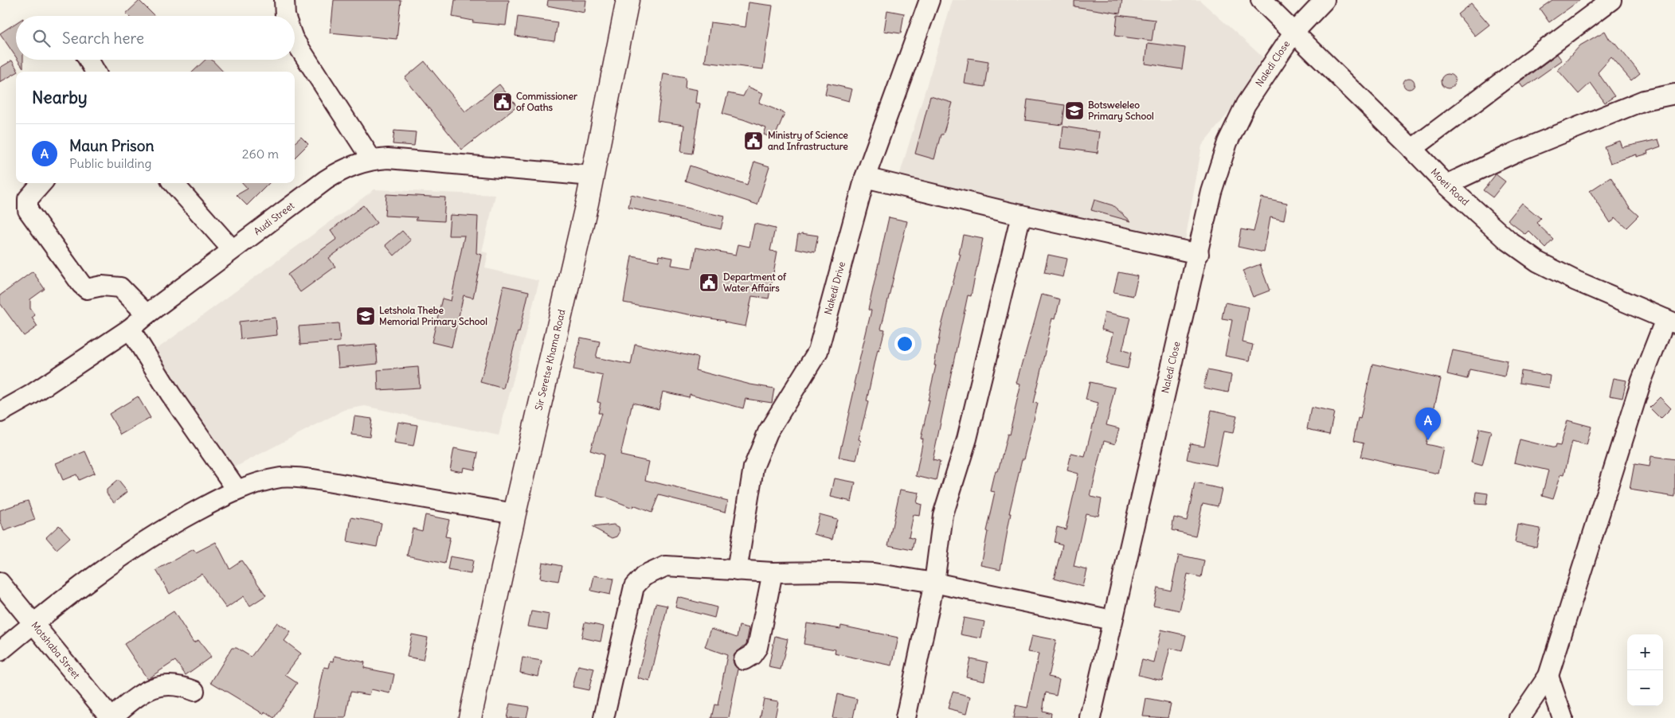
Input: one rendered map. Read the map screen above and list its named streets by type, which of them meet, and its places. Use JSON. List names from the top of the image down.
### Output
{
  "streets": {
    "main road": ["Sir Seretse Khama Road"],
    "street": [
      "Naledi Close",
      "Moeti Road",
      "Audi Street",
      "Nakedi Drive",
      "Motshaba Street"
    ]
  },
  "crossings": [
    ["Naledi Close", "Moeti Road"],
    ["Audi Street", "Sir Seretse Khama Road"]
  ],
  "places": {
    "public building": ["Commissioner of Oaths", "Ministry of Science and Infrastructure", "Department of Water Affairs"],
    "school or university": ["Botsweleleo Primary School", "Letshola Thebe Memorial Primary School"]
  },
  "page": {
    "search": "Search here",
    "heading": "Nearby",
    "list": [
      {
        "mark": "A",
        "name": "Maun Prison",
        "note": "Public building",
        "value": "260 m"
      }
    ],
    "pins": "A",
    "map_buttons": ["+", "−"]
  }
}
